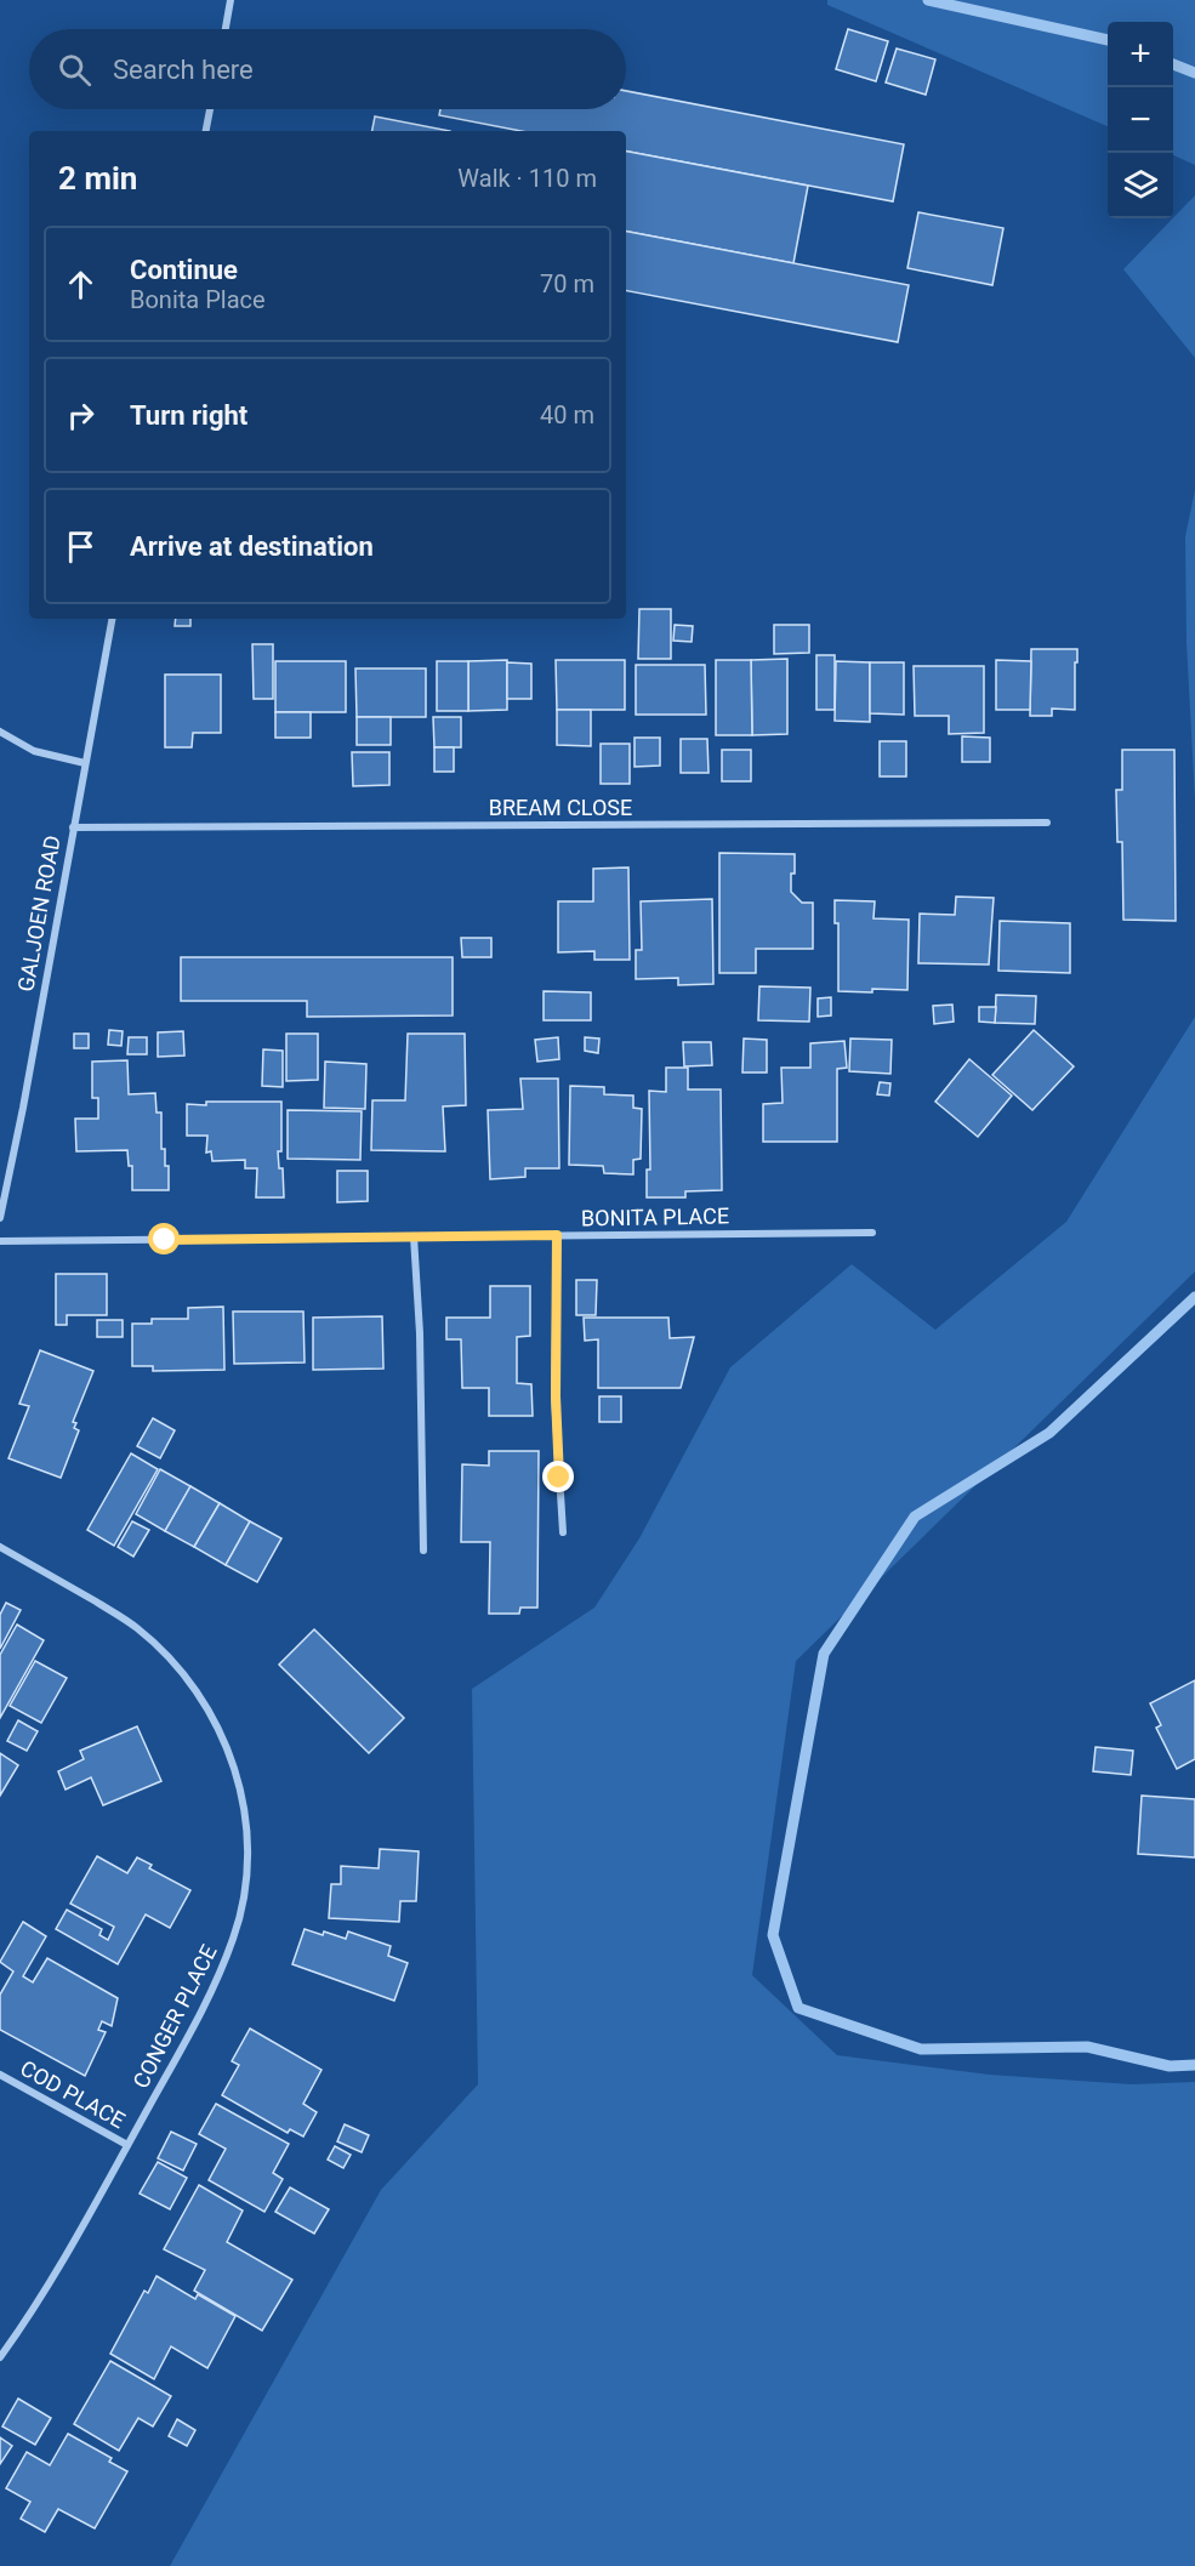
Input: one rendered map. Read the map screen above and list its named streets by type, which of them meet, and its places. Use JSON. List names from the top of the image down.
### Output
{
  "streets": {
    "street": [
      "BREAM CLOSE",
      "GALJOEN ROAD",
      "BONITA PLACE",
      "CONGER PLACE",
      "COD PLACE"
    ]
  },
  "crossings": [
    ["BREAM CLOSE", "GALJOEN ROAD"],
    ["CONGER PLACE", "COD PLACE"]
  ],
  "page": {
    "map_buttons": ["+", "−"],
    "search": "Search here",
    "heading": ["2 min", "Walk · 110 m"],
    "list": [
      ["Continue", "Bonita Place", "70 m"],
      ["Turn right", "40 m"],
      "Arrive at destination"
    ]
  }
}
